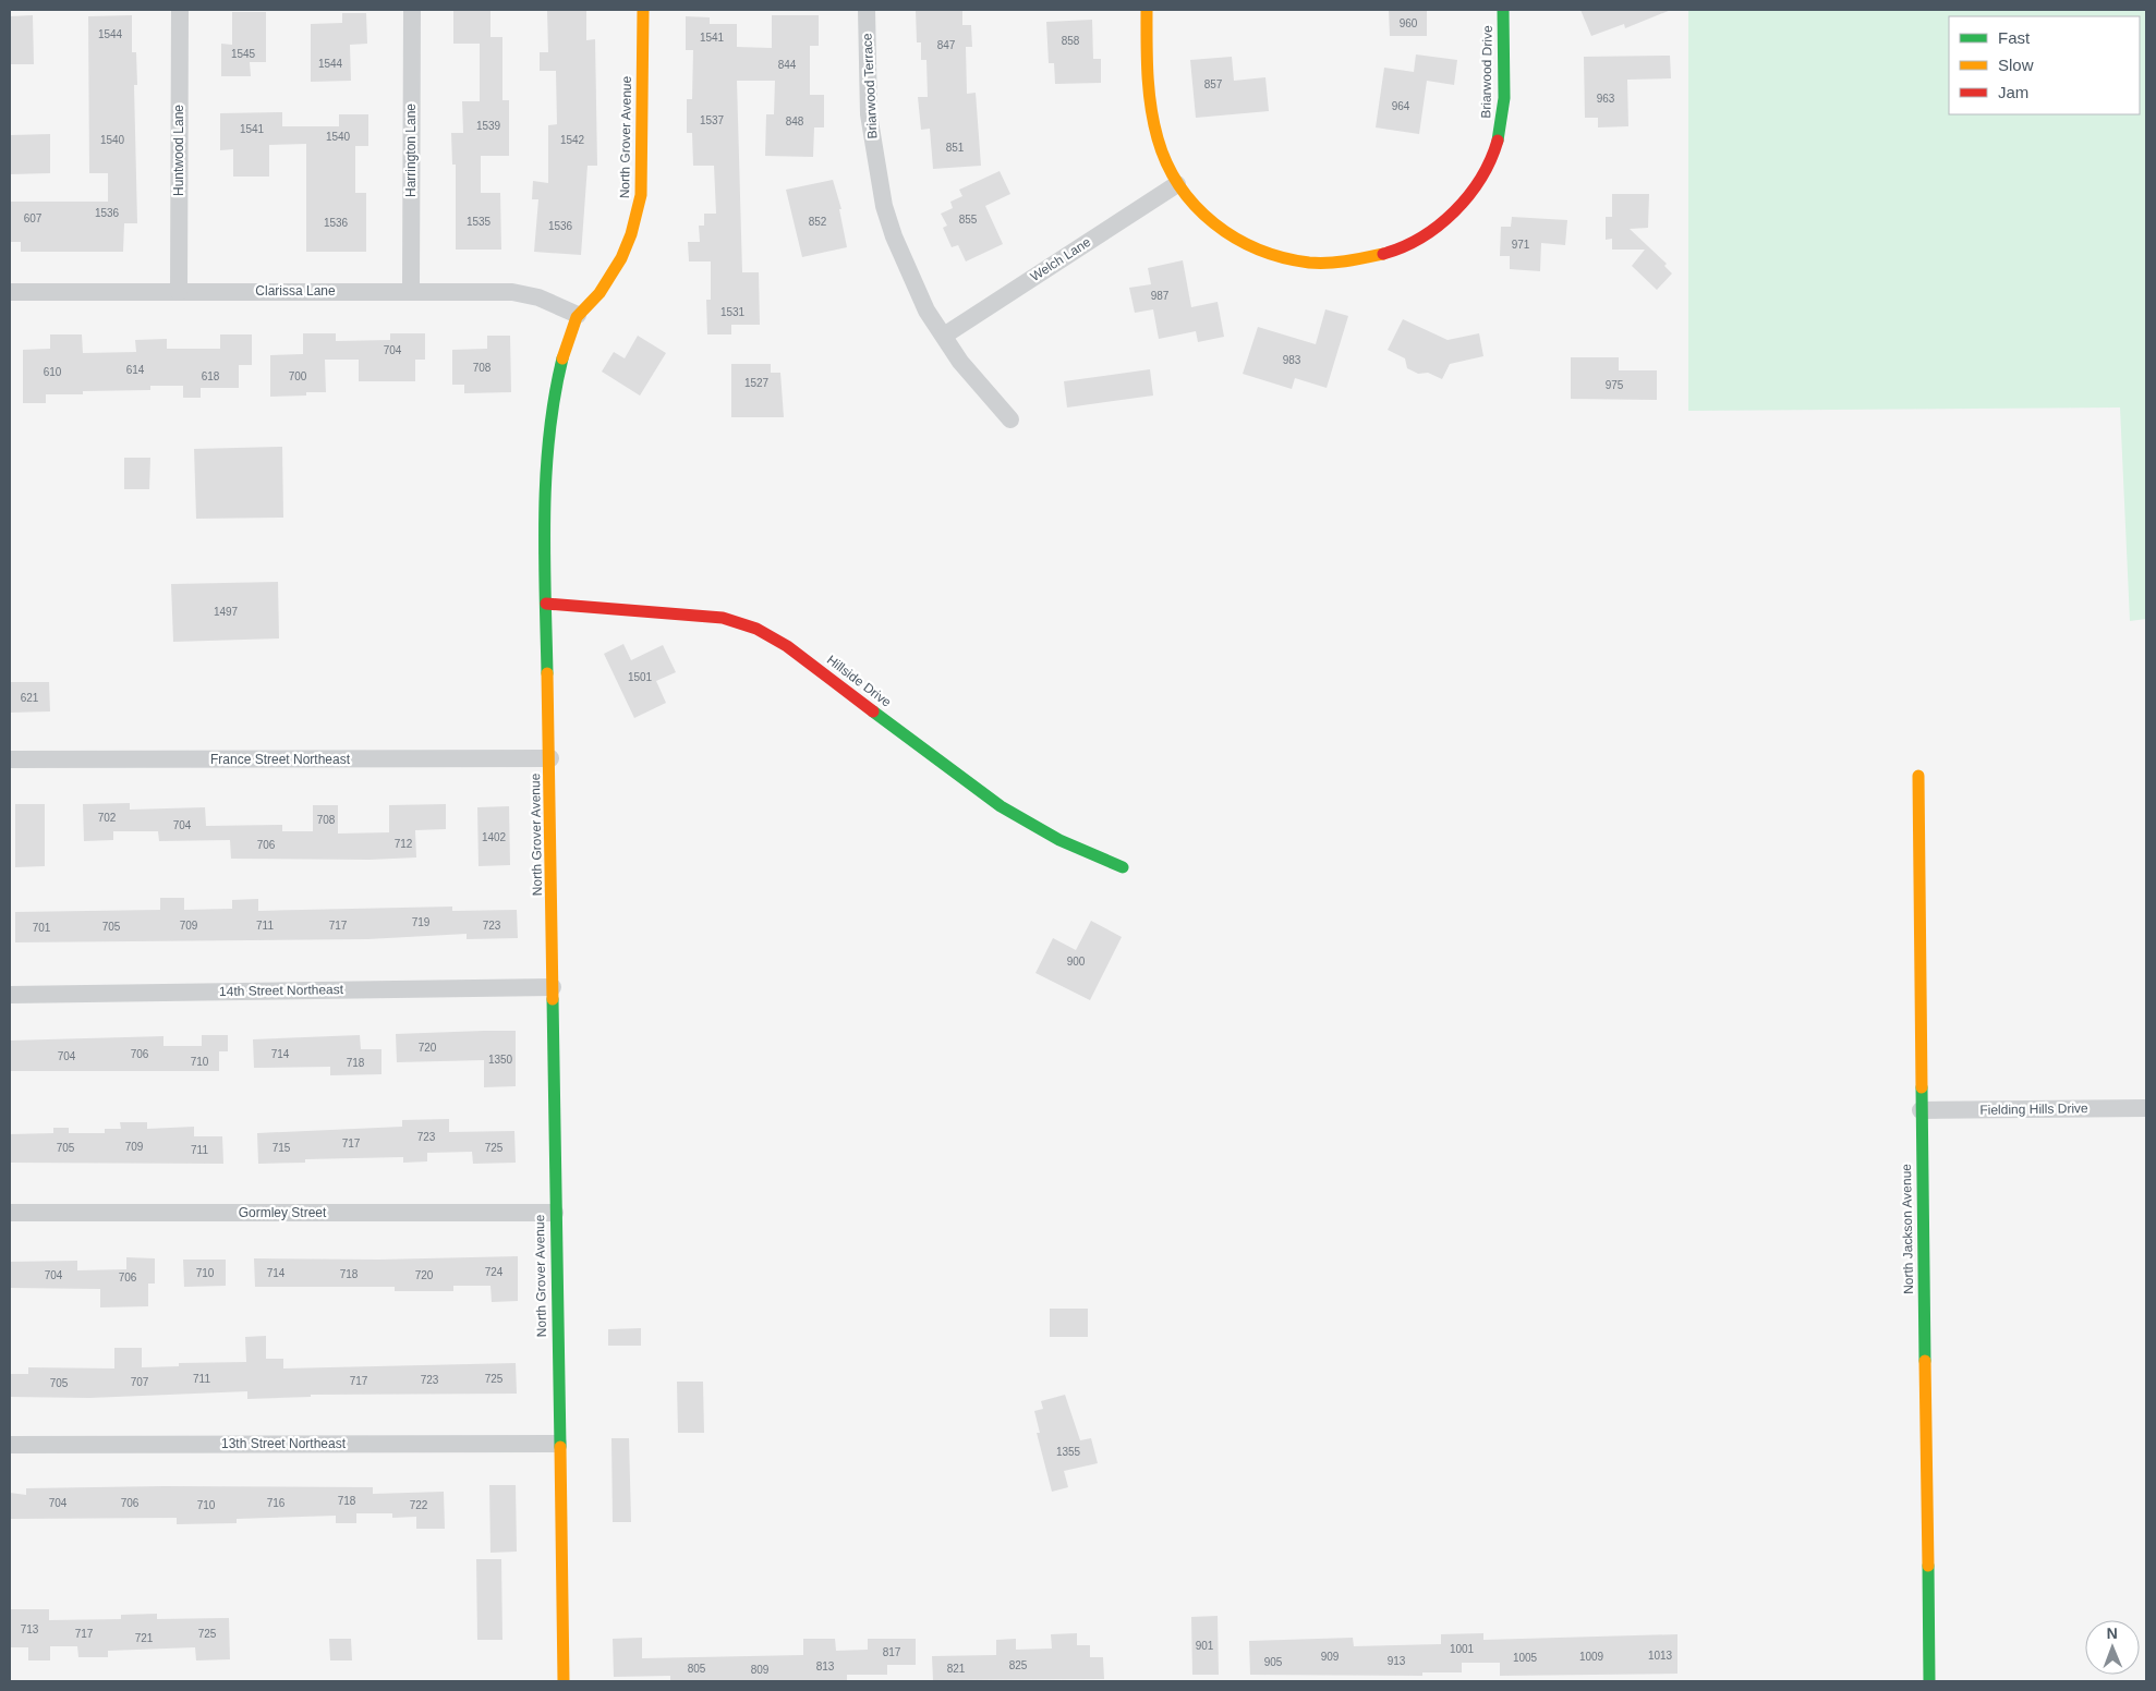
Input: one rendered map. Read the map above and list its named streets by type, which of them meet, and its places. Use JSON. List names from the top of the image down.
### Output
{
  "streets": {
    "street": [
      "Briarwood Drive",
      "Briarwood Terrace",
      "North Grover Avenue",
      "Huntwood Lane",
      "Harrington Lane",
      "Welch Lane",
      "Clarissa Lane",
      "Hillside Drive",
      "France Street Northeast",
      "14th Street Northeast",
      "Fielding Hills Drive",
      "Gormley Street",
      "North Jackson Avenue",
      "13th Street Northeast"
    ]
  },
  "crossings": [
    ["Briarwood Drive", "Welch Lane"],
    ["Briarwood Terrace", "Welch Lane"],
    ["North Grover Avenue", "Clarissa Lane"],
    ["North Grover Avenue", "Hillside Drive"],
    ["North Grover Avenue", "France Street Northeast"],
    ["North Grover Avenue", "14th Street Northeast"],
    ["North Grover Avenue", "Gormley Street"],
    ["North Grover Avenue", "13th Street Northeast"],
    ["Huntwood Lane", "Clarissa Lane"],
    ["Harrington Lane", "Clarissa Lane"],
    ["Fielding Hills Drive", "North Jackson Avenue"]
  ],
  "house_numbers": [
    "960",
    "1544",
    "1541",
    "858",
    "847",
    "1545",
    "1544",
    "844",
    "857",
    "963",
    "964",
    "1537",
    "848",
    "1539",
    "1541",
    "1540",
    "1540",
    "1542",
    "851",
    "1536",
    "607",
    "855",
    "1535",
    "852",
    "1536",
    "1536",
    "971",
    "987",
    "1531",
    "704",
    "983",
    "708",
    "614",
    "610",
    "618",
    "700",
    "1527",
    "975",
    "1497",
    "1501",
    "621",
    "702",
    "708",
    "704",
    "1402",
    "712",
    "706",
    "719",
    "709",
    "711",
    "717",
    "723",
    "705",
    "701",
    "900",
    "720",
    "706",
    "714",
    "704",
    "1350",
    "710",
    "718",
    "723",
    "717",
    "709",
    "705",
    "715",
    "725",
    "711",
    "724",
    "710",
    "714",
    "718",
    "704",
    "720",
    "706",
    "711",
    "725",
    "723",
    "717",
    "707",
    "705",
    "1355",
    "718",
    "704",
    "706",
    "716",
    "710",
    "722",
    "713",
    "717",
    "725",
    "721",
    "901",
    "1001",
    "817",
    "1013",
    "909",
    "1009",
    "1005",
    "913",
    "905",
    "825",
    "813",
    "805",
    "821",
    "809"
  ],
  "legend": ["Fast", "Slow", "Jam"],
  "north": "top"
}
